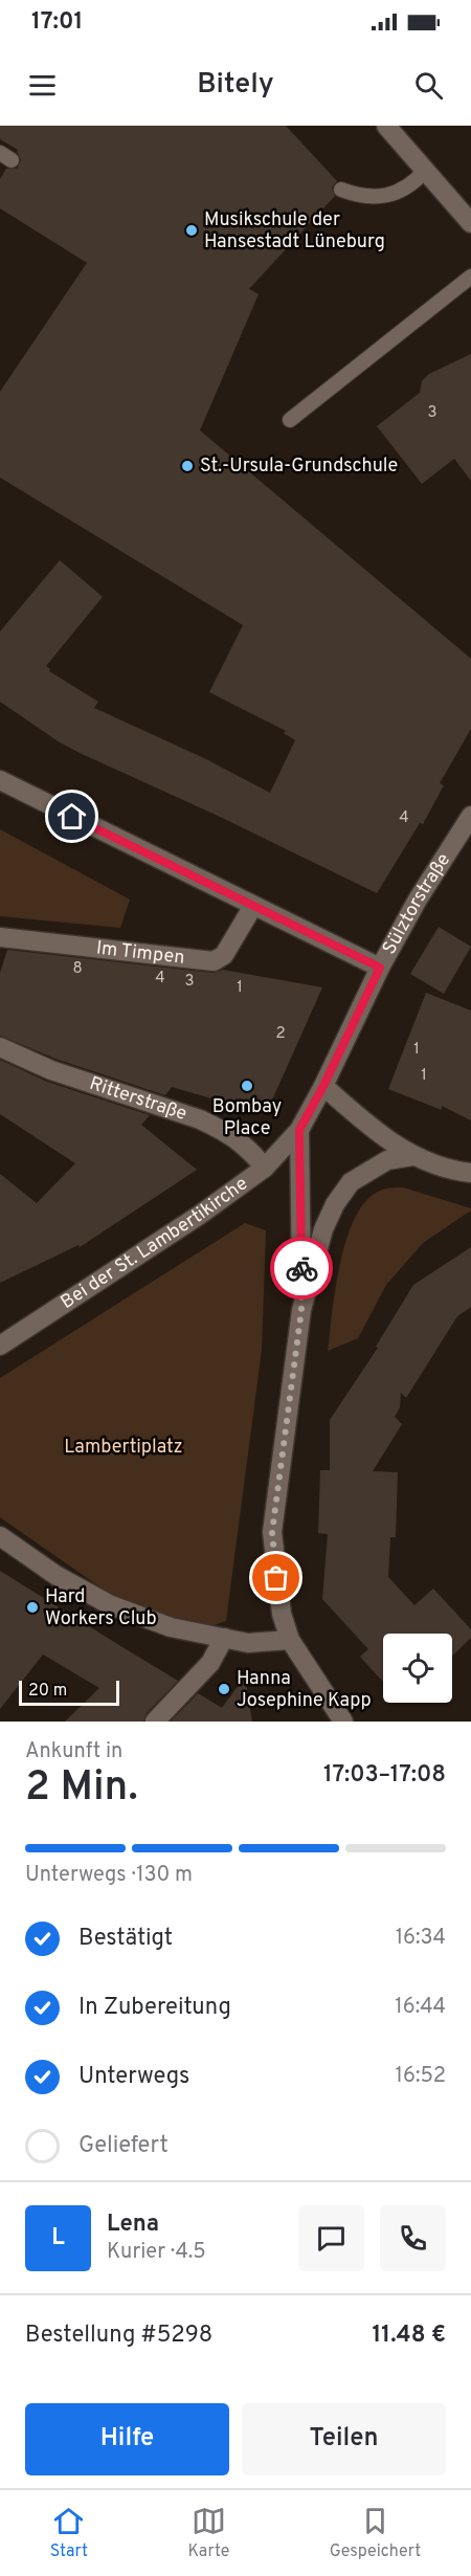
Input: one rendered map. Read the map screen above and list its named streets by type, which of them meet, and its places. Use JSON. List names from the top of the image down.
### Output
{
  "streets": {
    "street": [
      "Sülztorstraße",
      "Im Timpen",
      "Ritterstraße",
      "Bei der St. Lambertikirche"
    ]
  },
  "crossings": [
    ["Sülztorstraße", "Bei der St. Lambertikirche"],
    ["Ritterstraße", "Bei der St. Lambertikirche"]
  ],
  "parks": ["Lambertiplatz"],
  "places": [
    "Musikschule der Hansestadt Lüneburg",
    "St.-Ursula-Grundschule",
    "Bombay Place",
    "Hard Workers Club",
    "Hanna Josephine Kapp"
  ],
  "house_numbers": [
    "3",
    "4",
    "8",
    "4",
    "3",
    "1",
    "2",
    "1",
    "1"
  ],
  "scale_bar": "20 m",
  "page": {
    "status": "17:01",
    "header": "Bitely",
    "scale": "20 m",
    "heading": ["2 Min.", "Ankunft in", "17:03–17:08"],
    "panel": [
      "Lena",
      "Kurier · 4.5",
      "Bestellung #5298",
      "11.48 €"
    ],
    "bar": "Unterwegs · 130 m",
    "list": [
      ["Bestätigt", "16:34"],
      ["In Zubereitung", "16:44"],
      ["Unterwegs", "16:52"],
      "Geliefert"
    ],
    "round": "L",
    "buttons": ["Hilfe", "Teilen"],
    "tabs": ["Start", "Karte", "Gespeichert"]
  }
}
